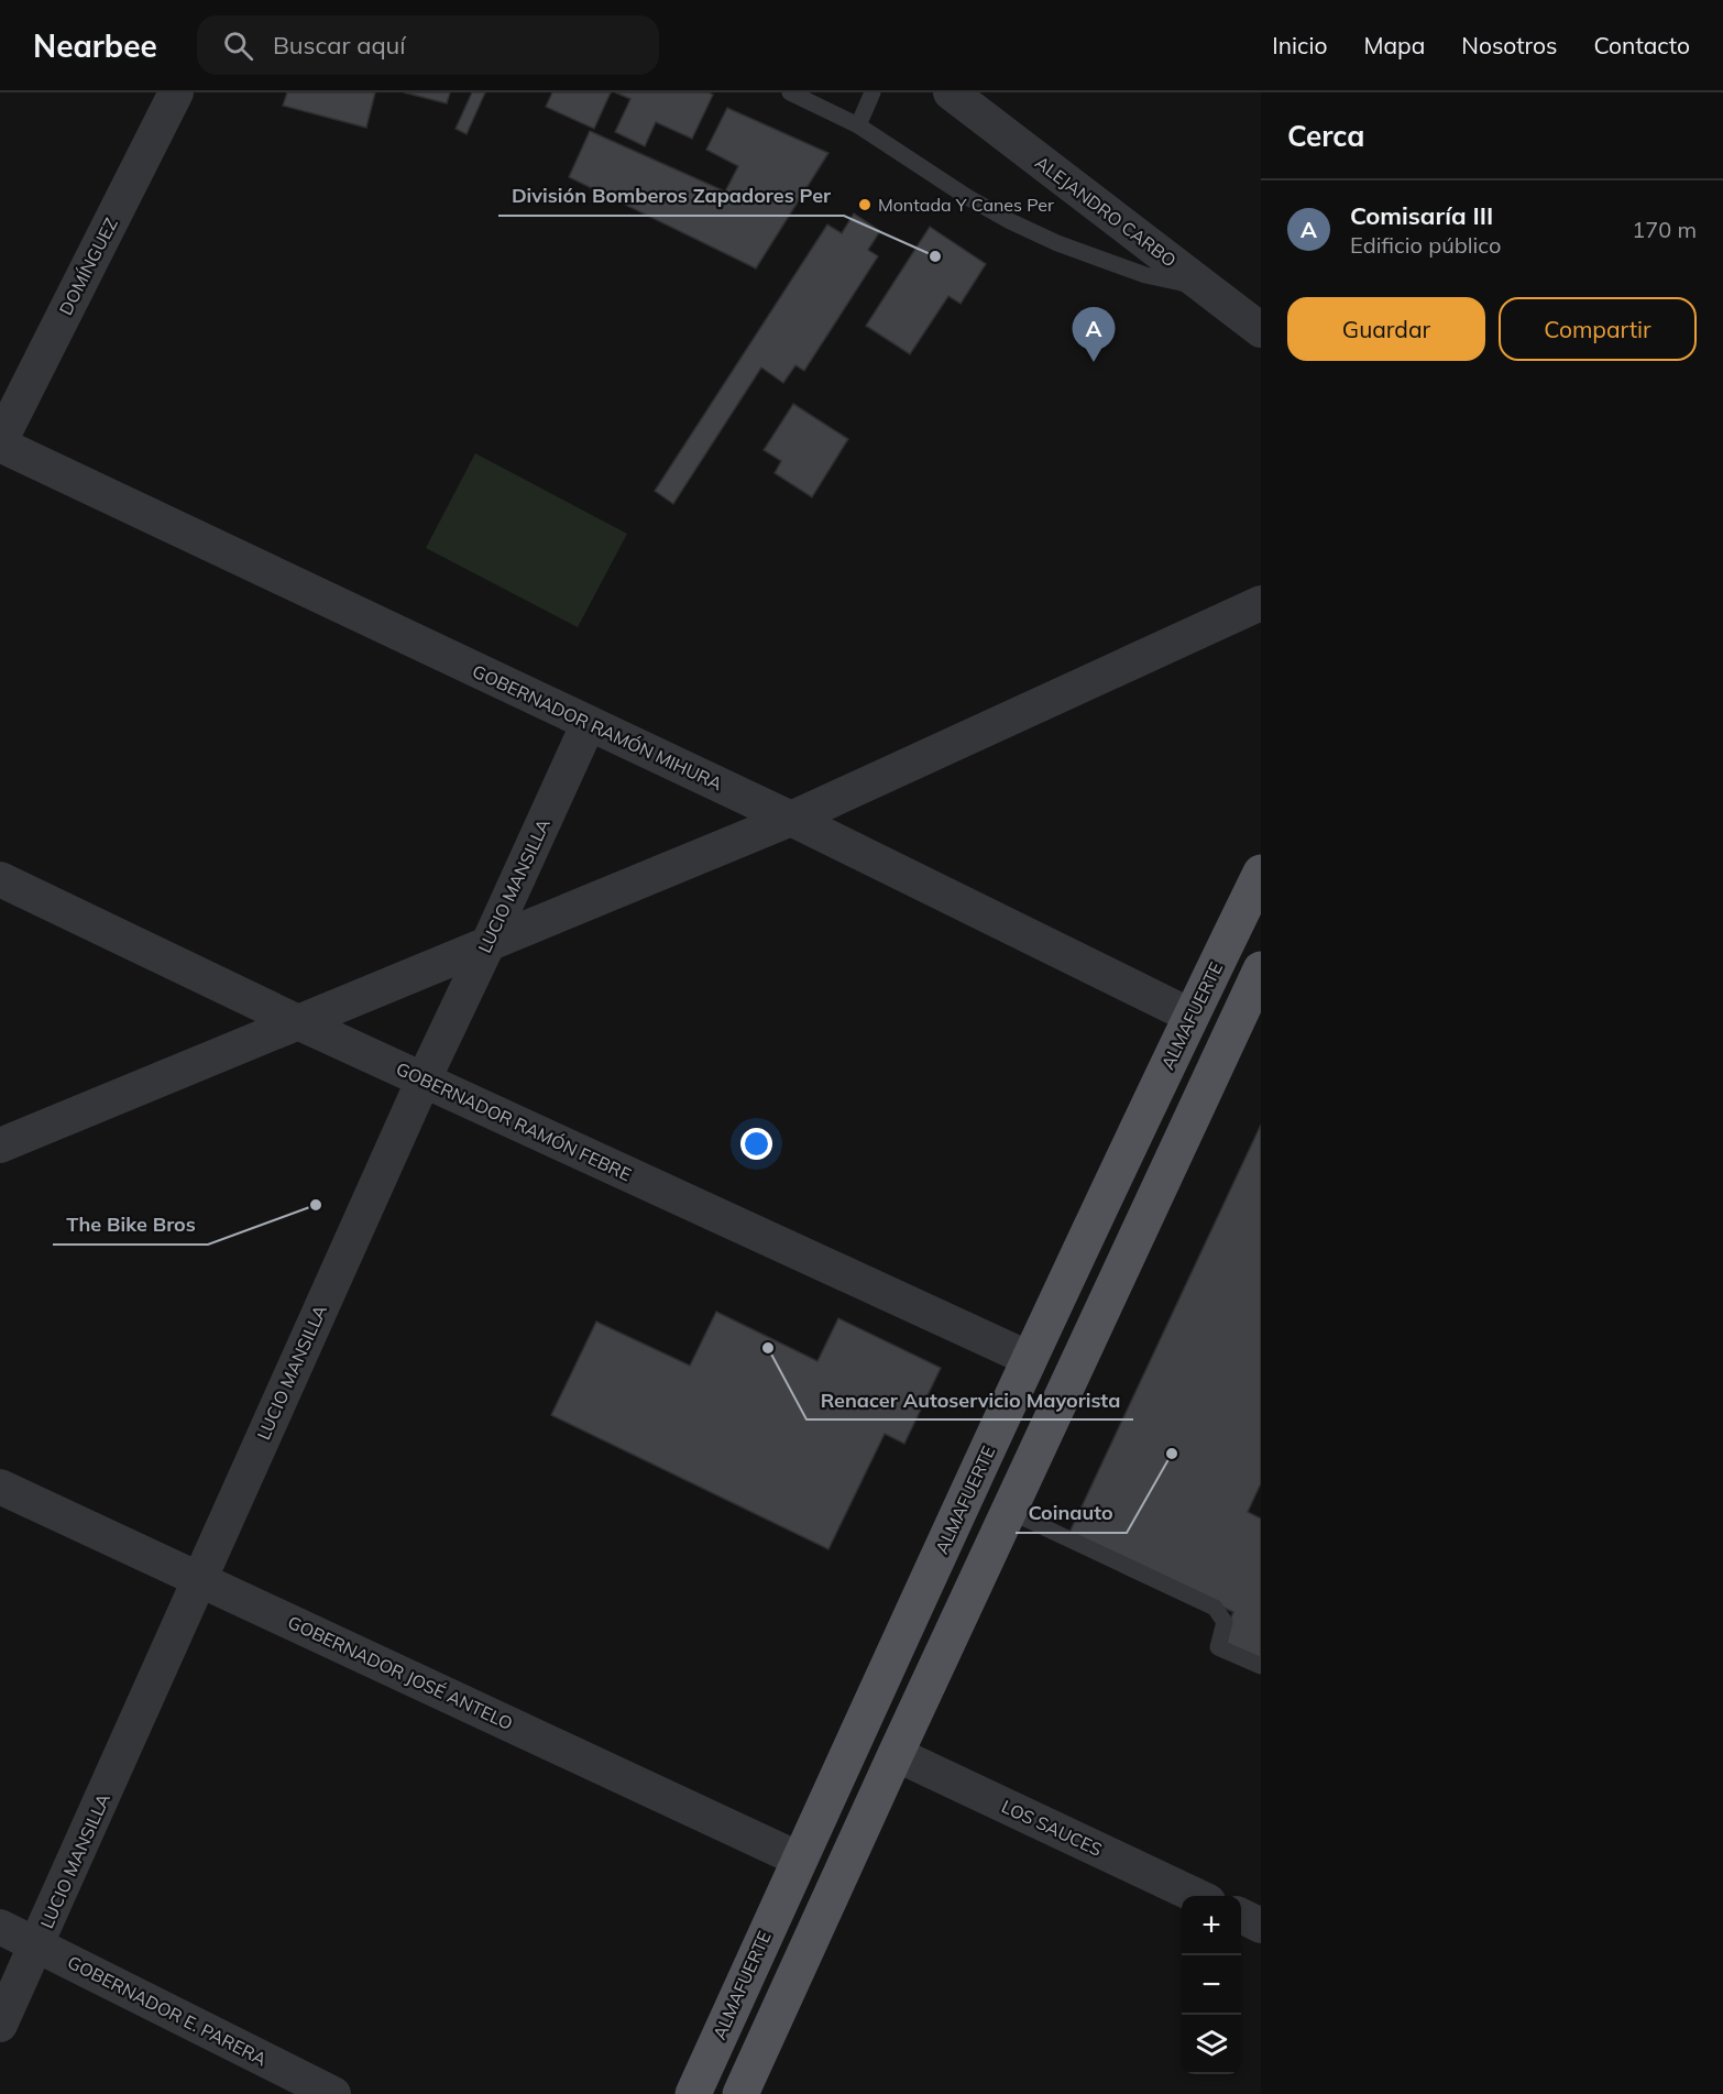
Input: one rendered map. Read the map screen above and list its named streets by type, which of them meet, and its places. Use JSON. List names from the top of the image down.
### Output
{
  "streets": {
    "main road": ["ALMAFUERTE"],
    "street": [
      "ALEJANDRO CARBO",
      "DOMÍNGUEZ",
      "GOBERNADOR RAMÓN MIHURA",
      "LUCIO MANSILLA",
      "GOBERNADOR RAMÓN FEBRE",
      "GOBERNADOR JOSÉ ANTELO",
      "LOS SAUCES",
      "GOBERNADOR E. PARERA"
    ]
  },
  "crossings": [
    ["DOMÍNGUEZ", "GOBERNADOR RAMÓN MIHURA"],
    ["GOBERNADOR RAMÓN MIHURA", "LUCIO MANSILLA"],
    ["GOBERNADOR RAMÓN MIHURA", "ALMAFUERTE"],
    ["LUCIO MANSILLA", "GOBERNADOR RAMÓN FEBRE"],
    ["LUCIO MANSILLA", "GOBERNADOR JOSÉ ANTELO"],
    ["LUCIO MANSILLA", "GOBERNADOR E. PARERA"],
    ["ALMAFUERTE", "GOBERNADOR RAMÓN FEBRE"],
    ["ALMAFUERTE", "GOBERNADOR JOSÉ ANTELO"]
  ],
  "places": [
    "Montada Y Canes Per",
    "División Bomberos Zapadores Per",
    "The Bike Bros",
    "Renacer Autoservicio Mayorista",
    "Coinauto"
  ],
  "page": {
    "header": "Nearbee",
    "search": "Buscar aquí",
    "nav": [
      "Inicio",
      "Mapa",
      "Nosotros",
      "Contacto"
    ],
    "heading": "Cerca",
    "list": [
      {
        "mark": "A",
        "name": "Comisaría III",
        "note": "Edificio público",
        "value": "170 m"
      }
    ],
    "buttons": ["Guardar", "Compartir"],
    "pins": "A",
    "map_buttons": ["+", "−"]
  }
}
